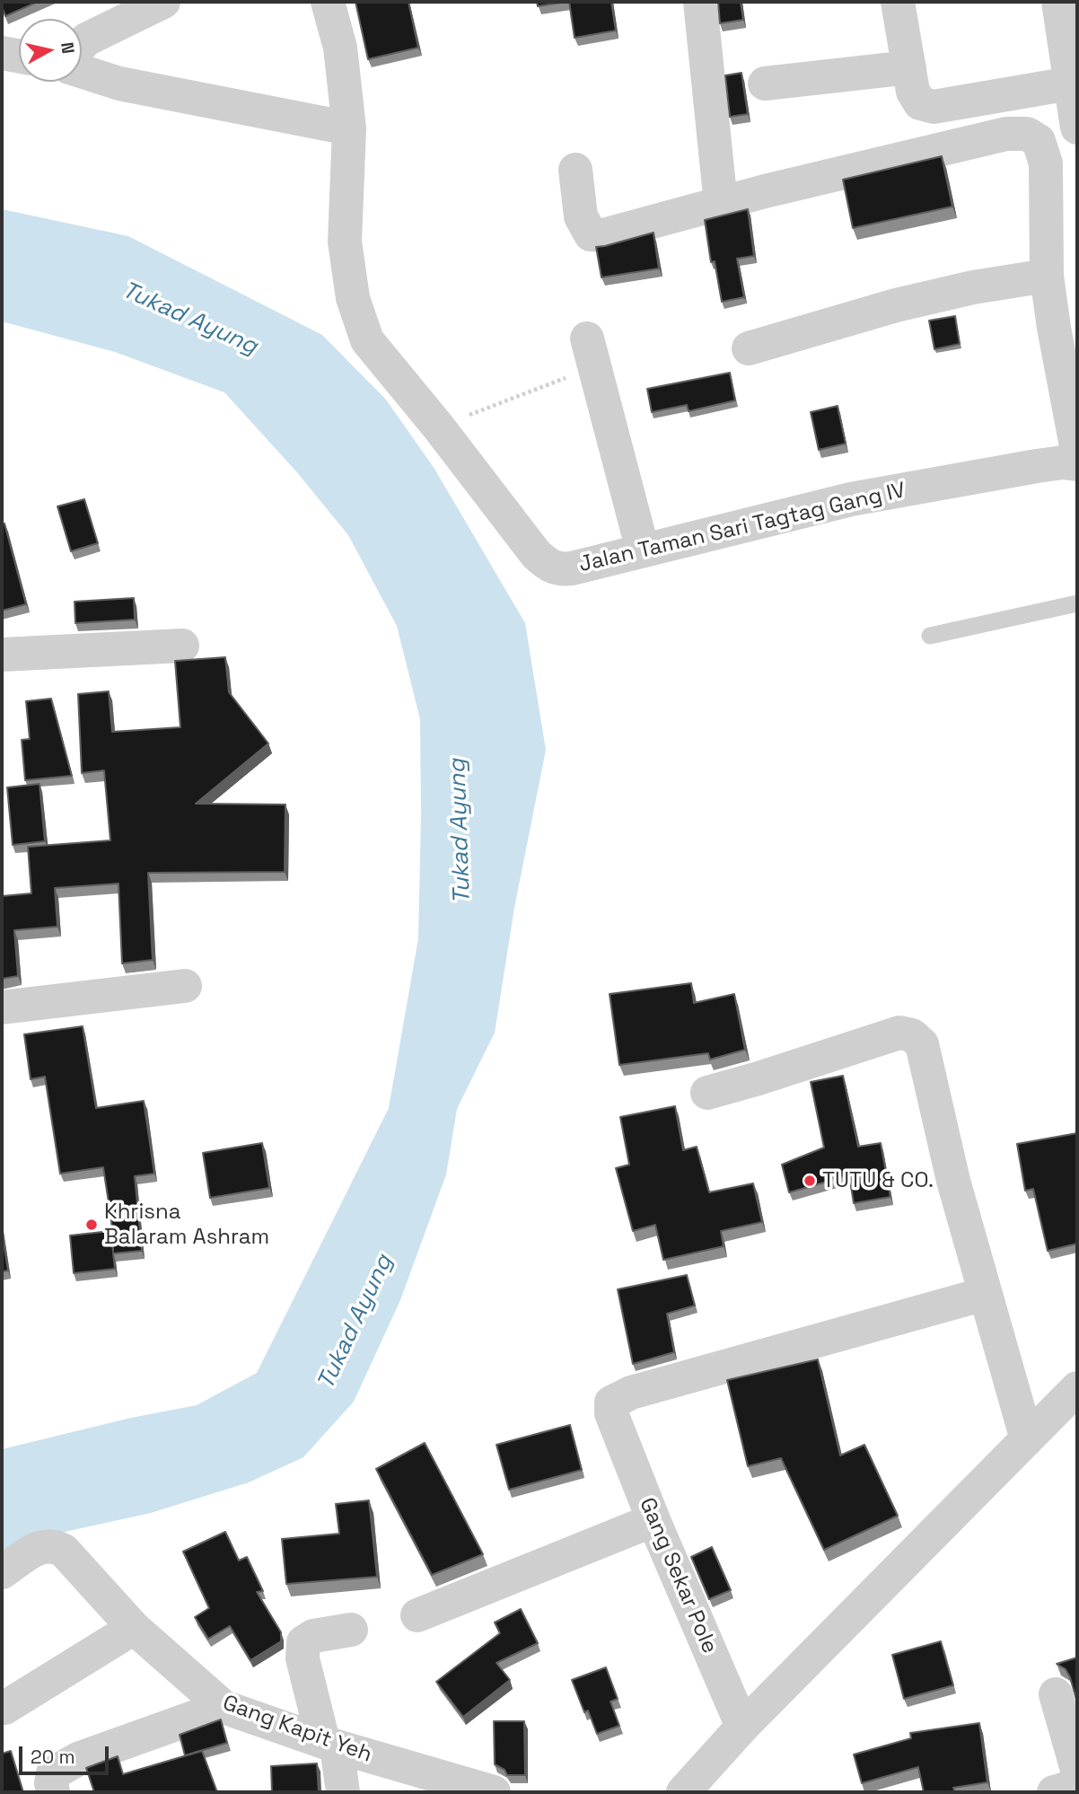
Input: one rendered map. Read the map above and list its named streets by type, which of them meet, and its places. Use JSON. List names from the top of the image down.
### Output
{
  "streets": {
    "street": ["Jalan Taman Sari Tagtag Gang IV", "Gang Sekar Pole", "Gang Kapit Yeh"]
  },
  "water": ["Tukad Ayung"],
  "places": ["TUTU & CO.", "Khrisna Balaram Ashram"],
  "scale_bar": "20 m",
  "north": "right"
}
